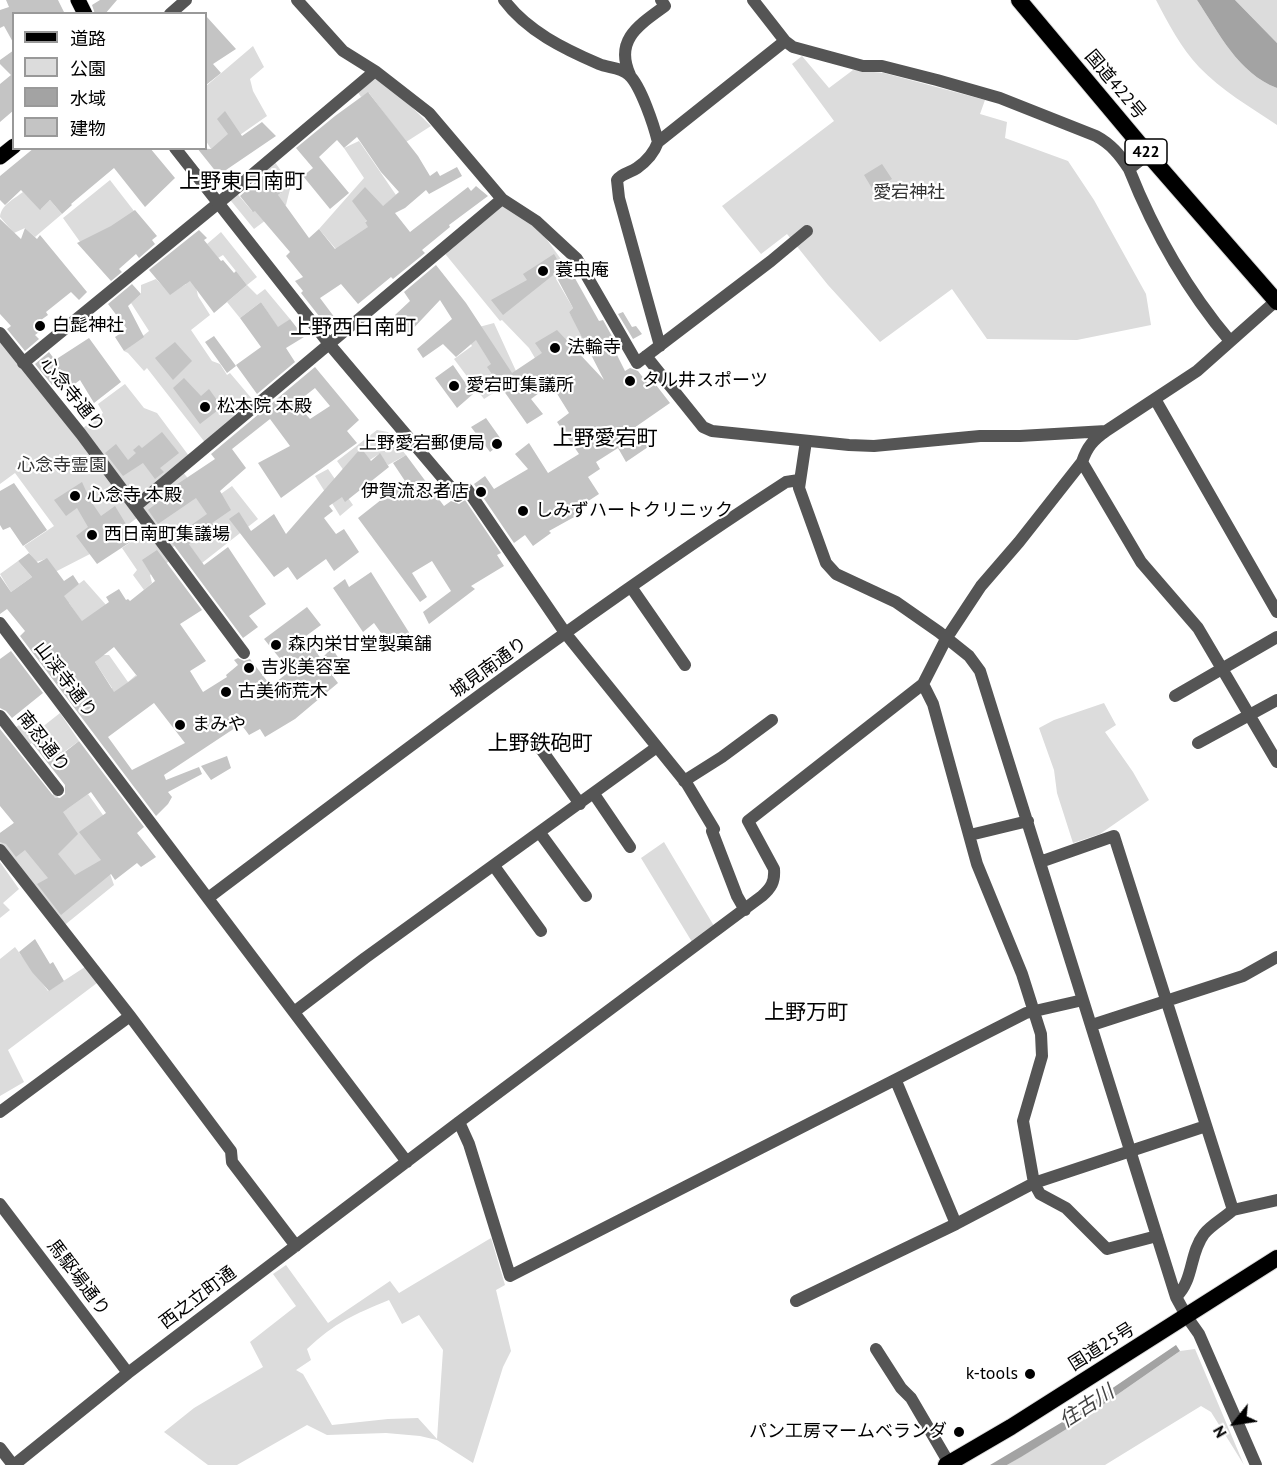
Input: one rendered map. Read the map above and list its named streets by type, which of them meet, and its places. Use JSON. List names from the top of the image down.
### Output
{
  "streets": {
    "highway": ["国道422号", "422", "国道25号"],
    "street": [
      "心念寺通り",
      "城見南通り",
      "山渓寺通り",
      "南忍通り",
      "馬駆場通り",
      "西之立町通"
    ]
  },
  "crossings": [
    ["城見南通り", "山渓寺通り"],
    ["山渓寺通り", "西之立町通"],
    ["馬駆場通り", "西之立町通"]
  ],
  "districts": [
    "上野東日南町",
    "上野西日南町",
    "上野愛宕町",
    "上野鉄砲町",
    "上野万町"
  ],
  "water": ["住古川"],
  "parks": ["愛宕神社", "心念寺霊園"],
  "places": [
    "蓑虫庵",
    "白髭神社",
    "法輪寺",
    "タル井スポーツ",
    "愛宕町集議所",
    "松本院 本殿",
    "上野愛宕郵便局",
    "伊賀流忍者店",
    "心念寺 本殿",
    "しみずハートクリニック",
    "西日南町集議場",
    "森内栄甘堂製菓舗",
    "吉兆美容室",
    "古美術荒木",
    "まみや",
    "k-tools",
    "パン工房マームベランダ"
  ],
  "legend": [
    "道路",
    "公園",
    "水域",
    "建物"
  ],
  "north": "bottom left"
}
